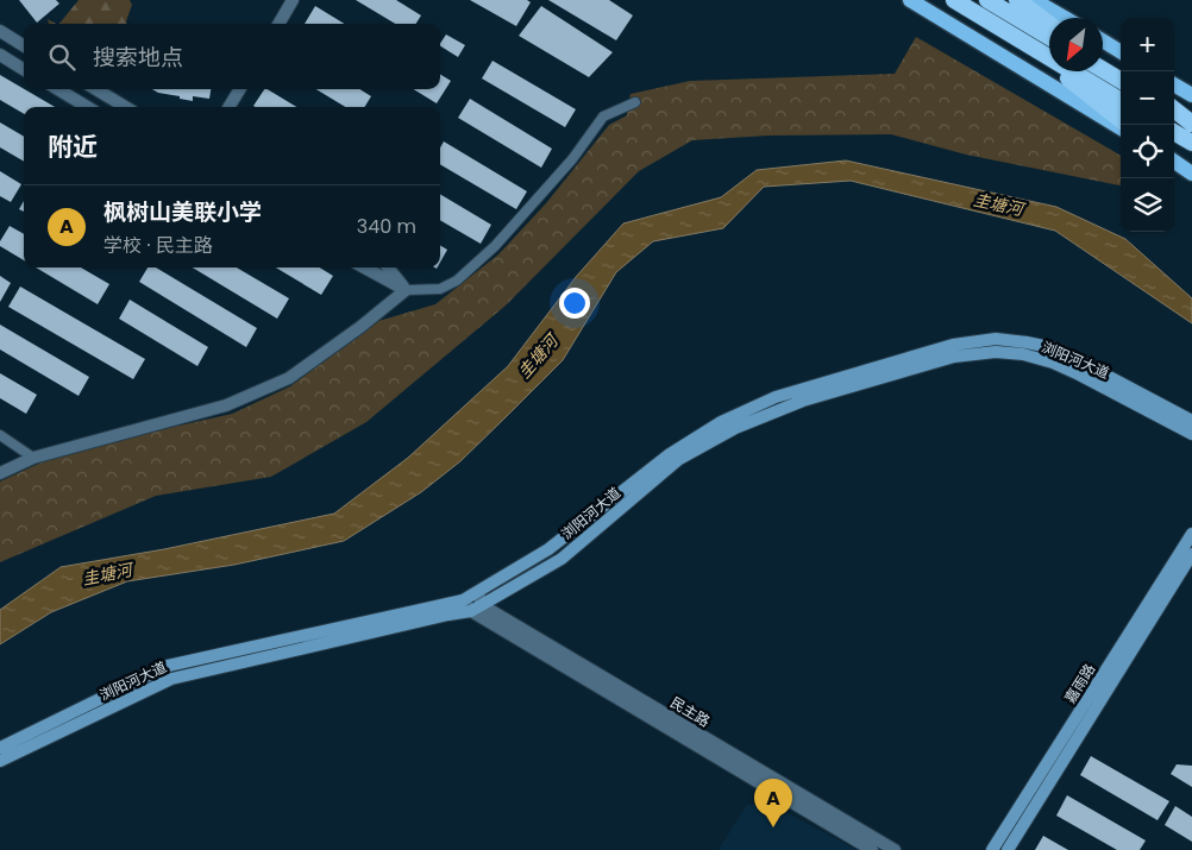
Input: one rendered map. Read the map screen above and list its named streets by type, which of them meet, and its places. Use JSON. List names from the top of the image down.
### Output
{
  "streets": {
    "main road": ["浏阳河大道", "嘉雨路"],
    "street": ["民主路"]
  },
  "crossings": [
    ["浏阳河大道", "民主路"]
  ],
  "water": ["圭塘河"],
  "north": "bottom left",
  "page": {
    "map_buttons": ["+", "−"],
    "search": "搜索地点",
    "heading": "附近",
    "list": [
      {
        "mark": "A",
        "name": "枫树山美联小学",
        "note": "学校 · 民主路",
        "value": "340 m"
      }
    ],
    "pins": "A"
  }
}
